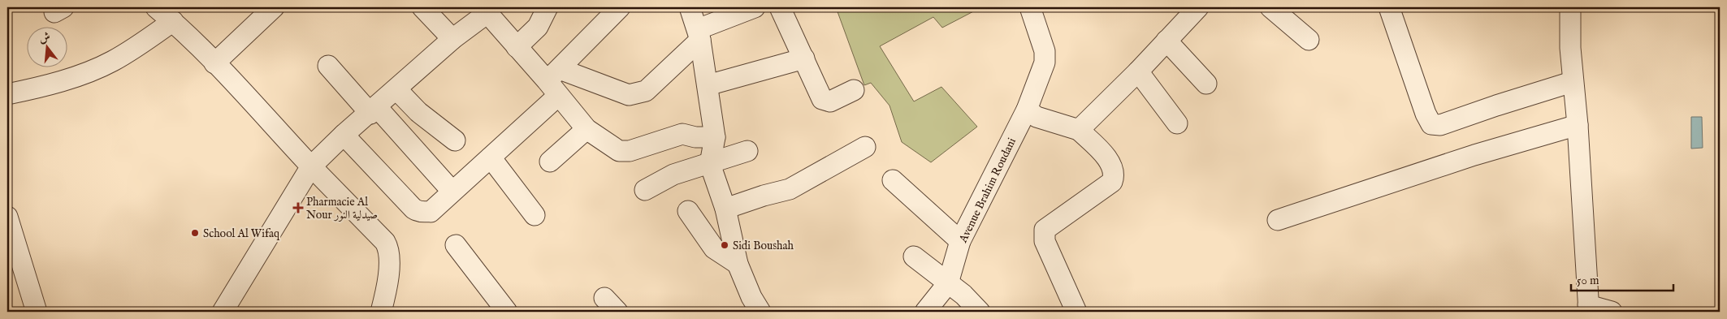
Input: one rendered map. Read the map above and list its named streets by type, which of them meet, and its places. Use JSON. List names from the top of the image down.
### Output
{
  "streets": {
    "street": ["Avenue Brahim Roudani"]
  },
  "places": {
    "health": ["Pharmacie Al Nour صيدلية النور"],
    "other": ["School Al Wifaq", "Sidi Boushah"]
  },
  "scale_bar": "50 m",
  "north": "top"
}
